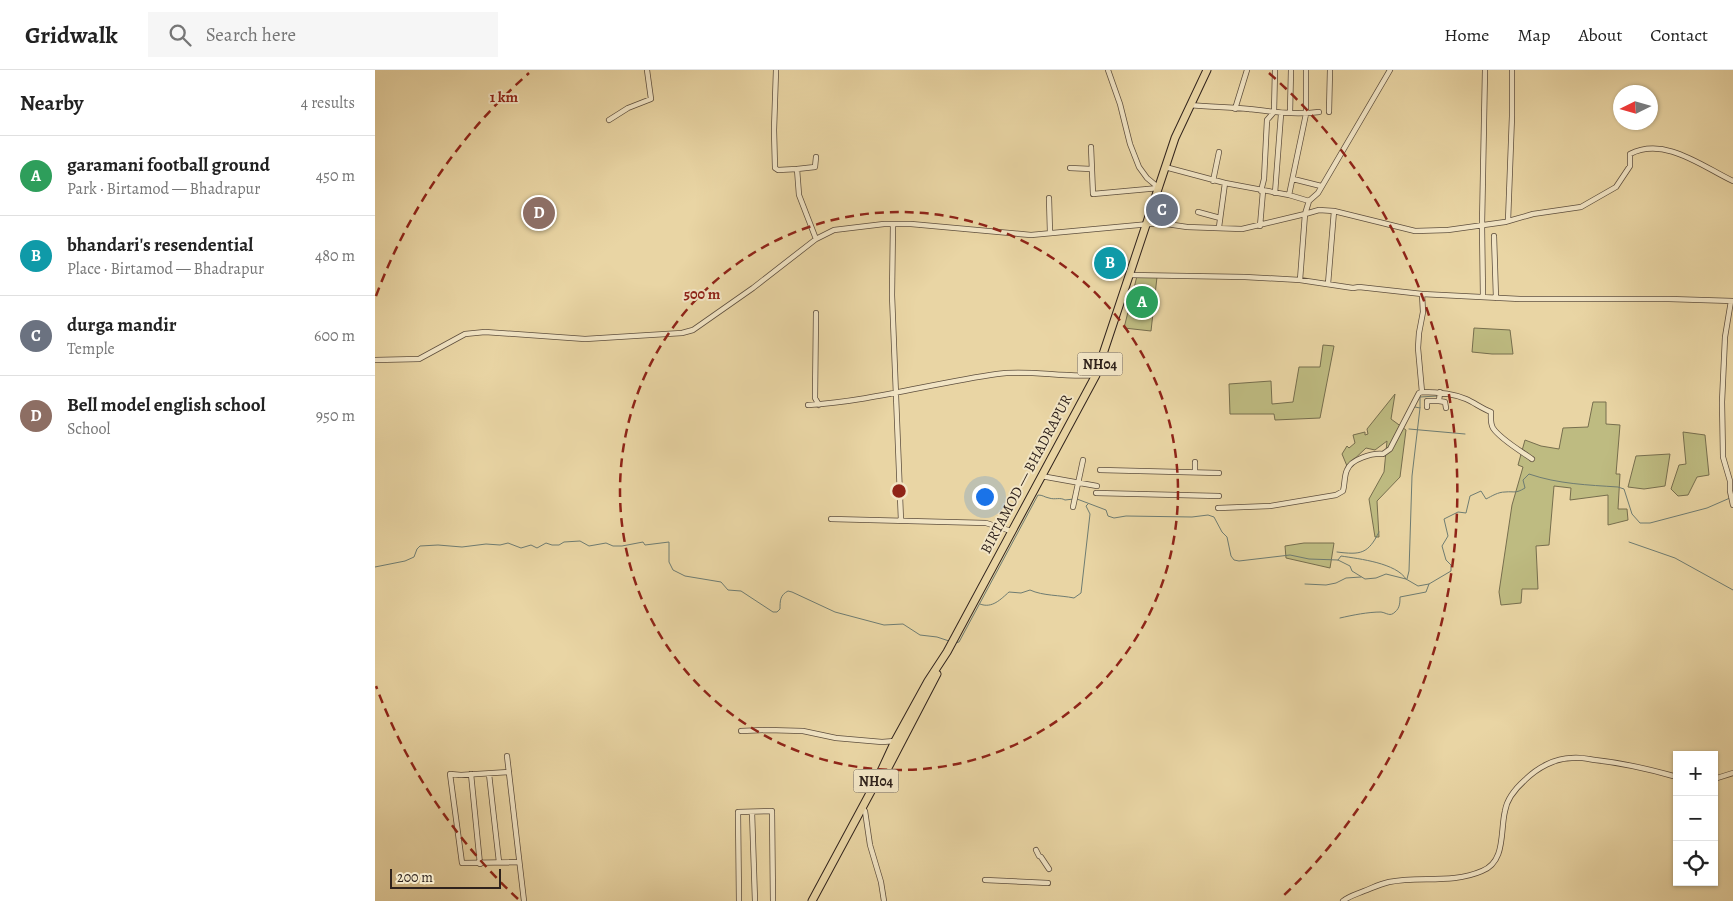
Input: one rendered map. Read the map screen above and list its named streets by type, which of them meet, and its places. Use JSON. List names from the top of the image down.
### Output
{
  "streets": {
    "main road": ["NH04", "BIRTAMOD — BHADRAPUR"]
  },
  "scale_bar": "200 m",
  "north": "left",
  "page": {
    "header": "Gridwalk",
    "search": "Search here",
    "nav": [
      "Home",
      "Map",
      "About",
      "Contact"
    ],
    "heading": ["Nearby", "4 results"],
    "list": [
      {
        "mark": "A",
        "name": "garamani football ground",
        "note": "Park · Birtamod — Bhadrapur",
        "value": "450 m"
      },
      {
        "mark": "B",
        "name": "bhandari's resendential",
        "note": "Place · Birtamod — Bhadrapur",
        "value": "480 m"
      },
      {
        "mark": "C",
        "name": "durga mandir",
        "note": "Temple",
        "value": "600 m"
      },
      {
        "mark": "D",
        "name": "Bell model english school",
        "note": "School",
        "value": "950 m"
      }
    ],
    "pins": [
      "C",
      "D",
      "B",
      "A"
    ],
    "map_buttons": ["+", "−"],
    "scale": "200 m"
  },
  "rings": ["1 km", "500 m"]
}
